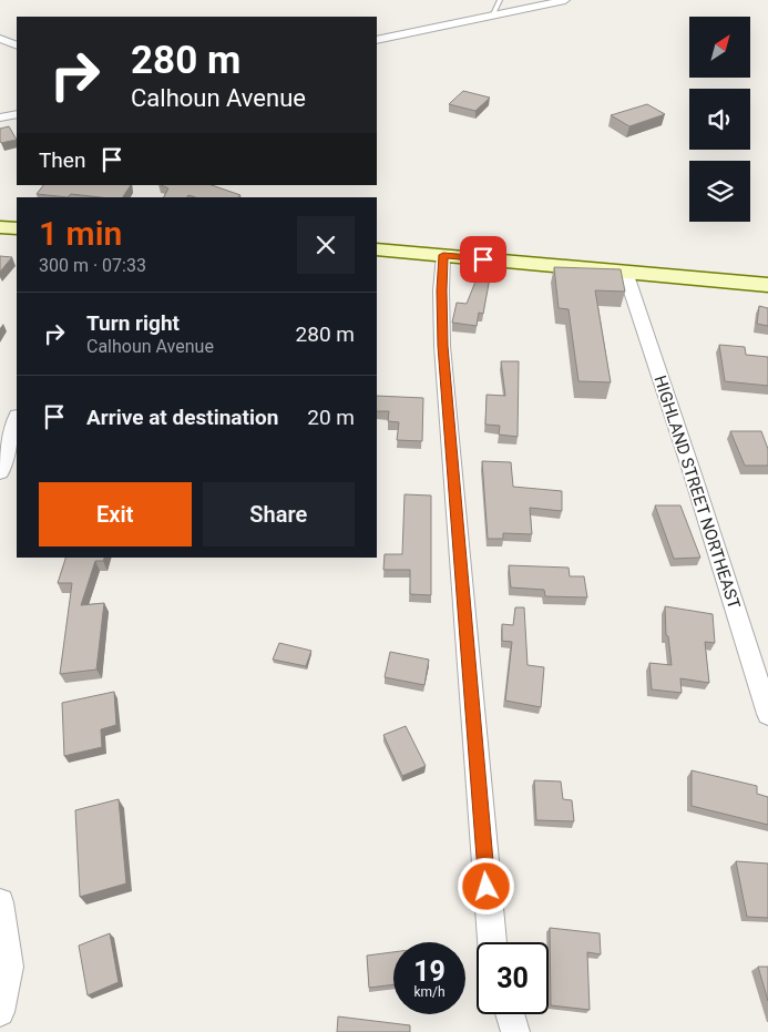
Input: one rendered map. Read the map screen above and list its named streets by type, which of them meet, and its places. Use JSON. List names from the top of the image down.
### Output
{
  "streets": {
    "street": ["HIGHLAND STREET NORTHEAST"]
  },
  "north": "top right",
  "page": {
    "turn": ["280 m", "Calhoun Avenue"],
    "then": "Then",
    "heading": ["1 min", "300 m · 07:33"],
    "list": [
      {
        "name": "Turn right",
        "note": "Calhoun Avenue",
        "value": "280 m"
      },
      {
        "name": "Arrive at destination",
        "value": "20 m"
      }
    ],
    "buttons": ["Exit", "Share"],
    "speed": "19 km/h",
    "limit": "30"
  }
}
